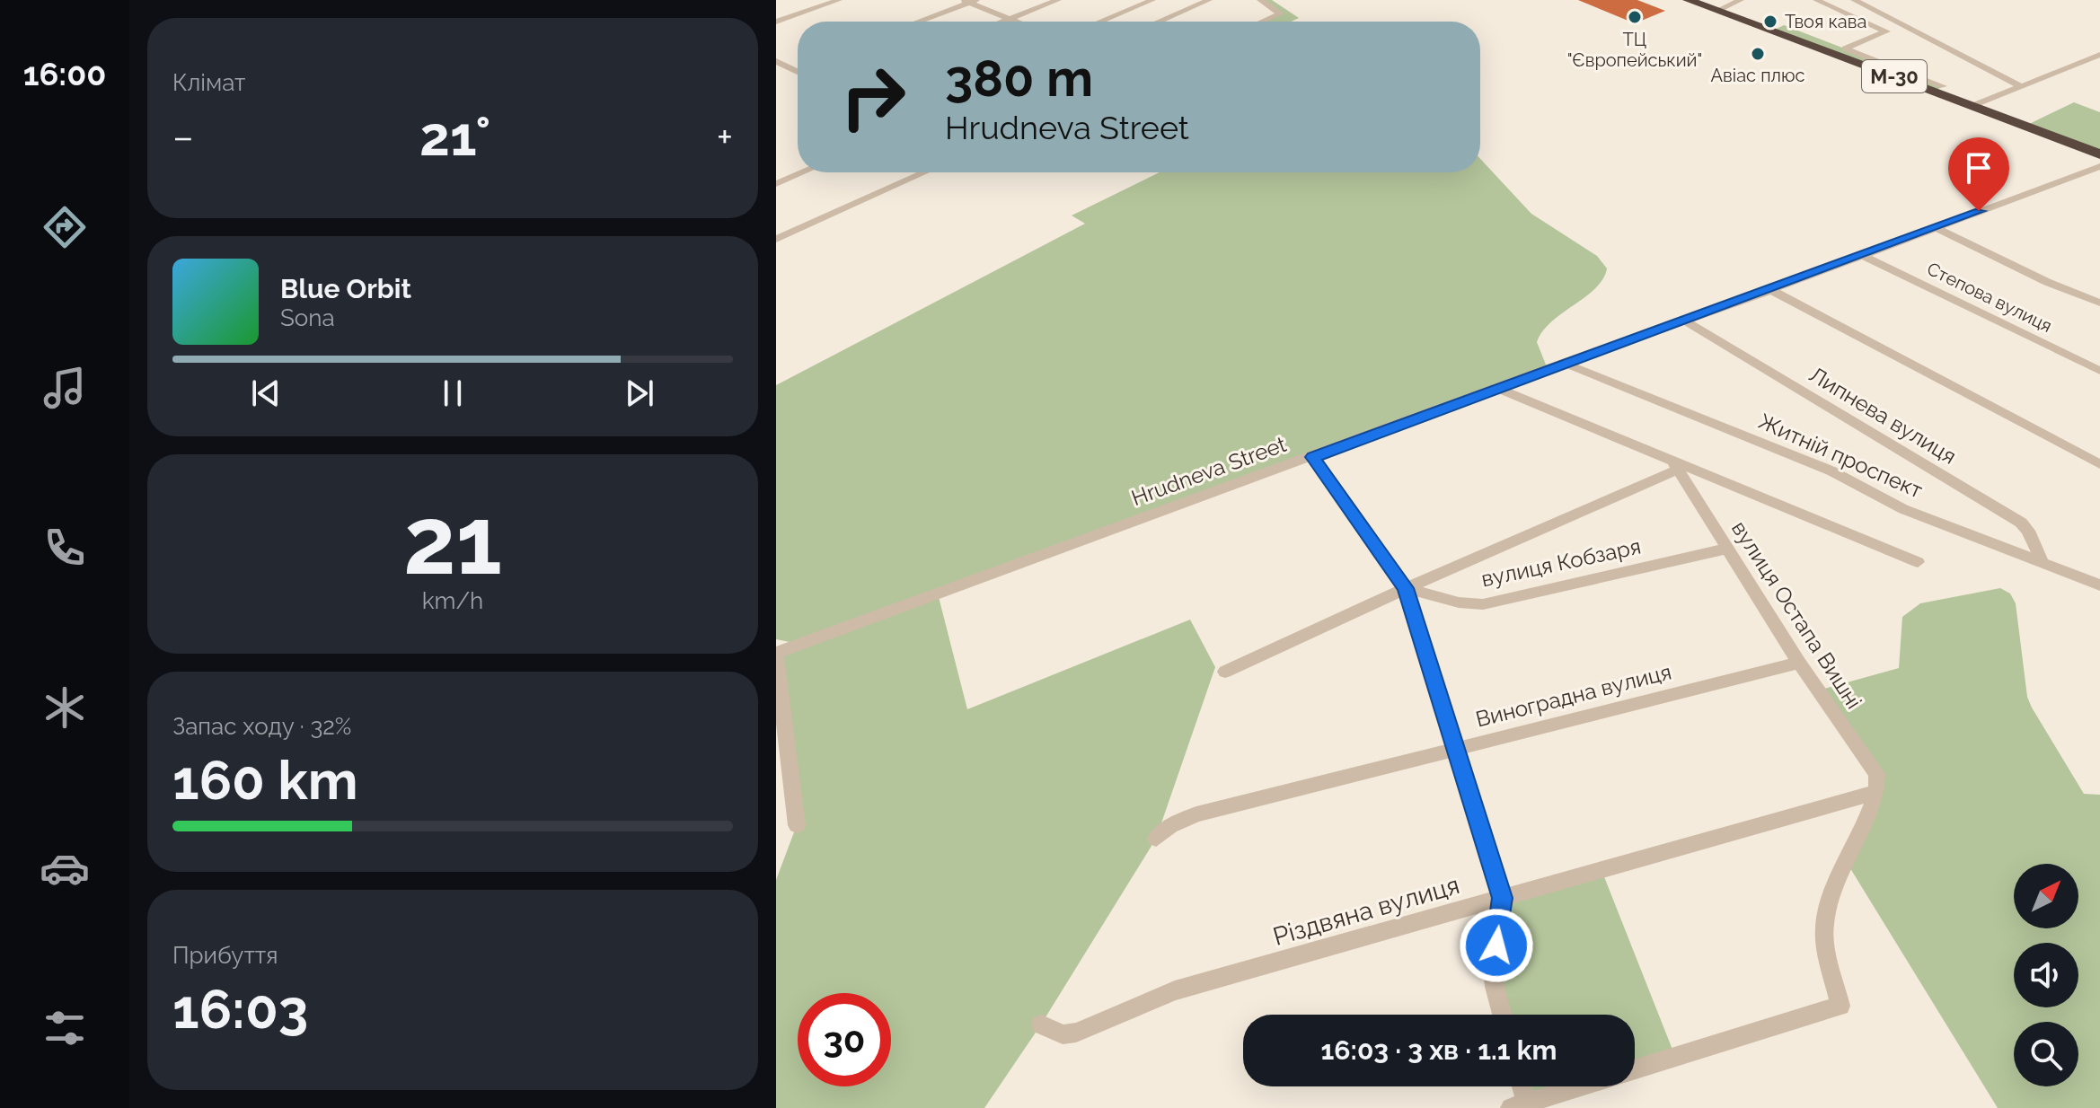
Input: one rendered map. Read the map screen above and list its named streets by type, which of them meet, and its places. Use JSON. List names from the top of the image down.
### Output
{
  "streets": {
    "highway": ["М-30"],
    "street": [
      "Степова вулиця",
      "Липнева вулиця",
      "Житній проспект",
      "Hrudneva Street",
      "вулиця Кобзаря",
      "вулиця Остапа Вишні",
      "Виноградна вулиця",
      "Різдвяна вулиця"
    ]
  },
  "crossings": [
    ["Степова вулиця", "Hrudneva Street"],
    ["Липнева вулиця", "Житній проспект"],
    ["Липнева вулиця", "Hrudneva Street"],
    ["Житній проспект", "Hrudneva Street"],
    ["вулиця Кобзаря", "вулиця Остапа Вишні"],
    ["вулиця Остапа Вишні", "Виноградна вулиця"],
    ["вулиця Остапа Вишні", "Різдвяна вулиця"]
  ],
  "places": ["ТЦ \"Європейський\"", "Твоя кава", "Авіас плюс"],
  "north": "top right",
  "page": {
    "tabs": "16:00",
    "tile": [
      "Клімат",
      ["21", "km/h"],
      ["Запас ходу · 32%", "160 km"],
      ["Прибуття", "16:03"]
    ],
    "turn": ["380 m", "Hrudneva Street"],
    "heat": ["−", "21°", "+"],
    "song": ["Blue Orbit", "Sona"],
    "limit": "30",
    "trip": "16:03 · 3 хв · 1.1 km"
  }
}
